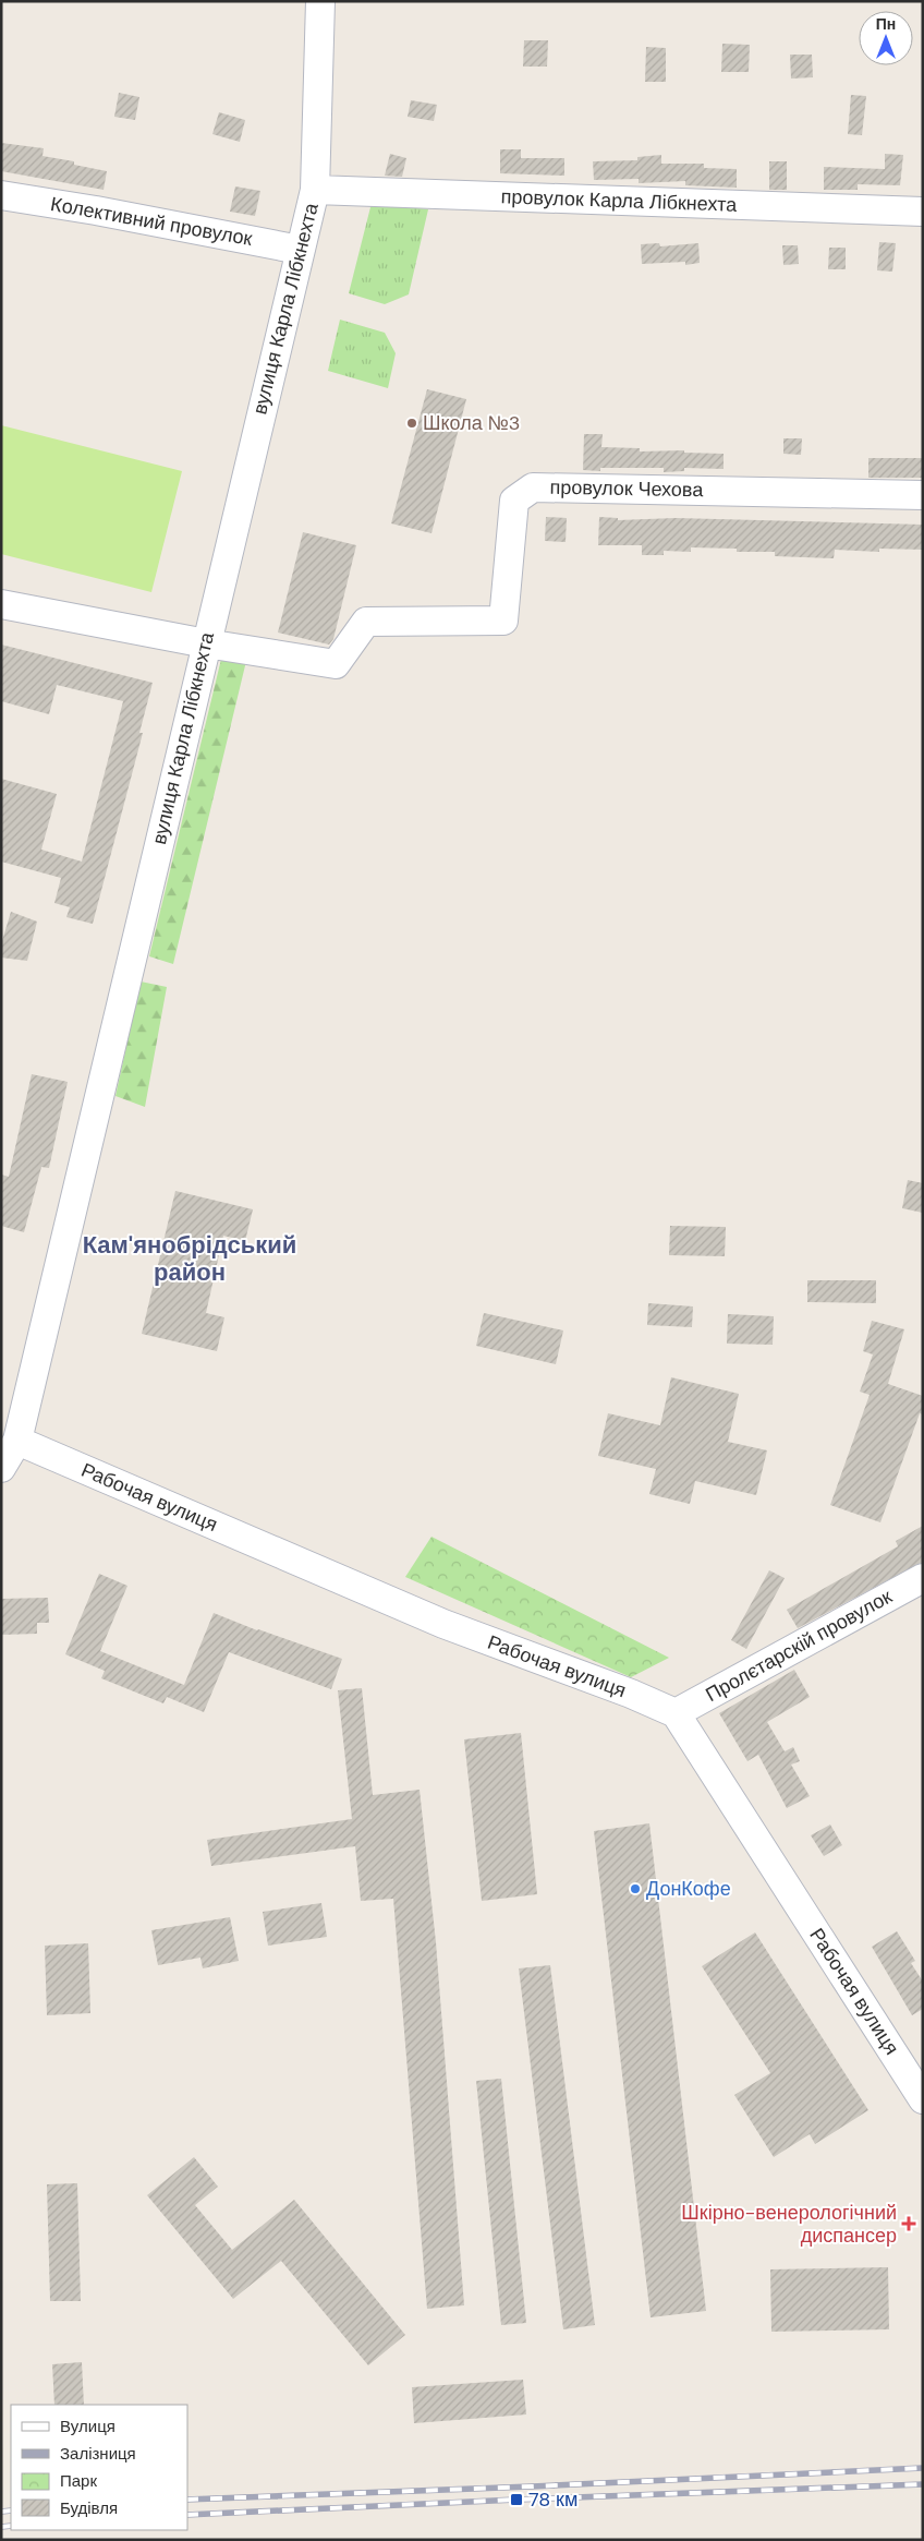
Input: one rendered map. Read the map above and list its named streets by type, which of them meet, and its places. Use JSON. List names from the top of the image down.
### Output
{
  "streets": {
    "street": [
      "провулок Карла Лібкнехта",
      "Колективний провулок",
      "вулиця Карла Лібкнехта",
      "провулок Чехова",
      "Рабочая вулиця",
      "Пролєтарскій провулок"
    ]
  },
  "crossings": [
    ["провулок Карла Лібкнехта", "вулиця Карла Лібкнехта"],
    ["Колективний провулок", "вулиця Карла Лібкнехта"],
    ["вулиця Карла Лібкнехта", "провулок Чехова"],
    ["вулиця Карла Лібкнехта", "Рабочая вулиця"],
    ["Рабочая вулиця", "Пролєтарскій провулок"]
  ],
  "districts": ["Кам'янобрідський район"],
  "places": {
    "other": ["Школа №3", "ДонКофе"],
    "health": ["Шкірно-венерологічний диспансер"],
    "transit": ["78 км"]
  },
  "legend": [
    "Вулиця",
    "Залізниця",
    "Парк",
    "Будівля"
  ],
  "north": "top"
}
